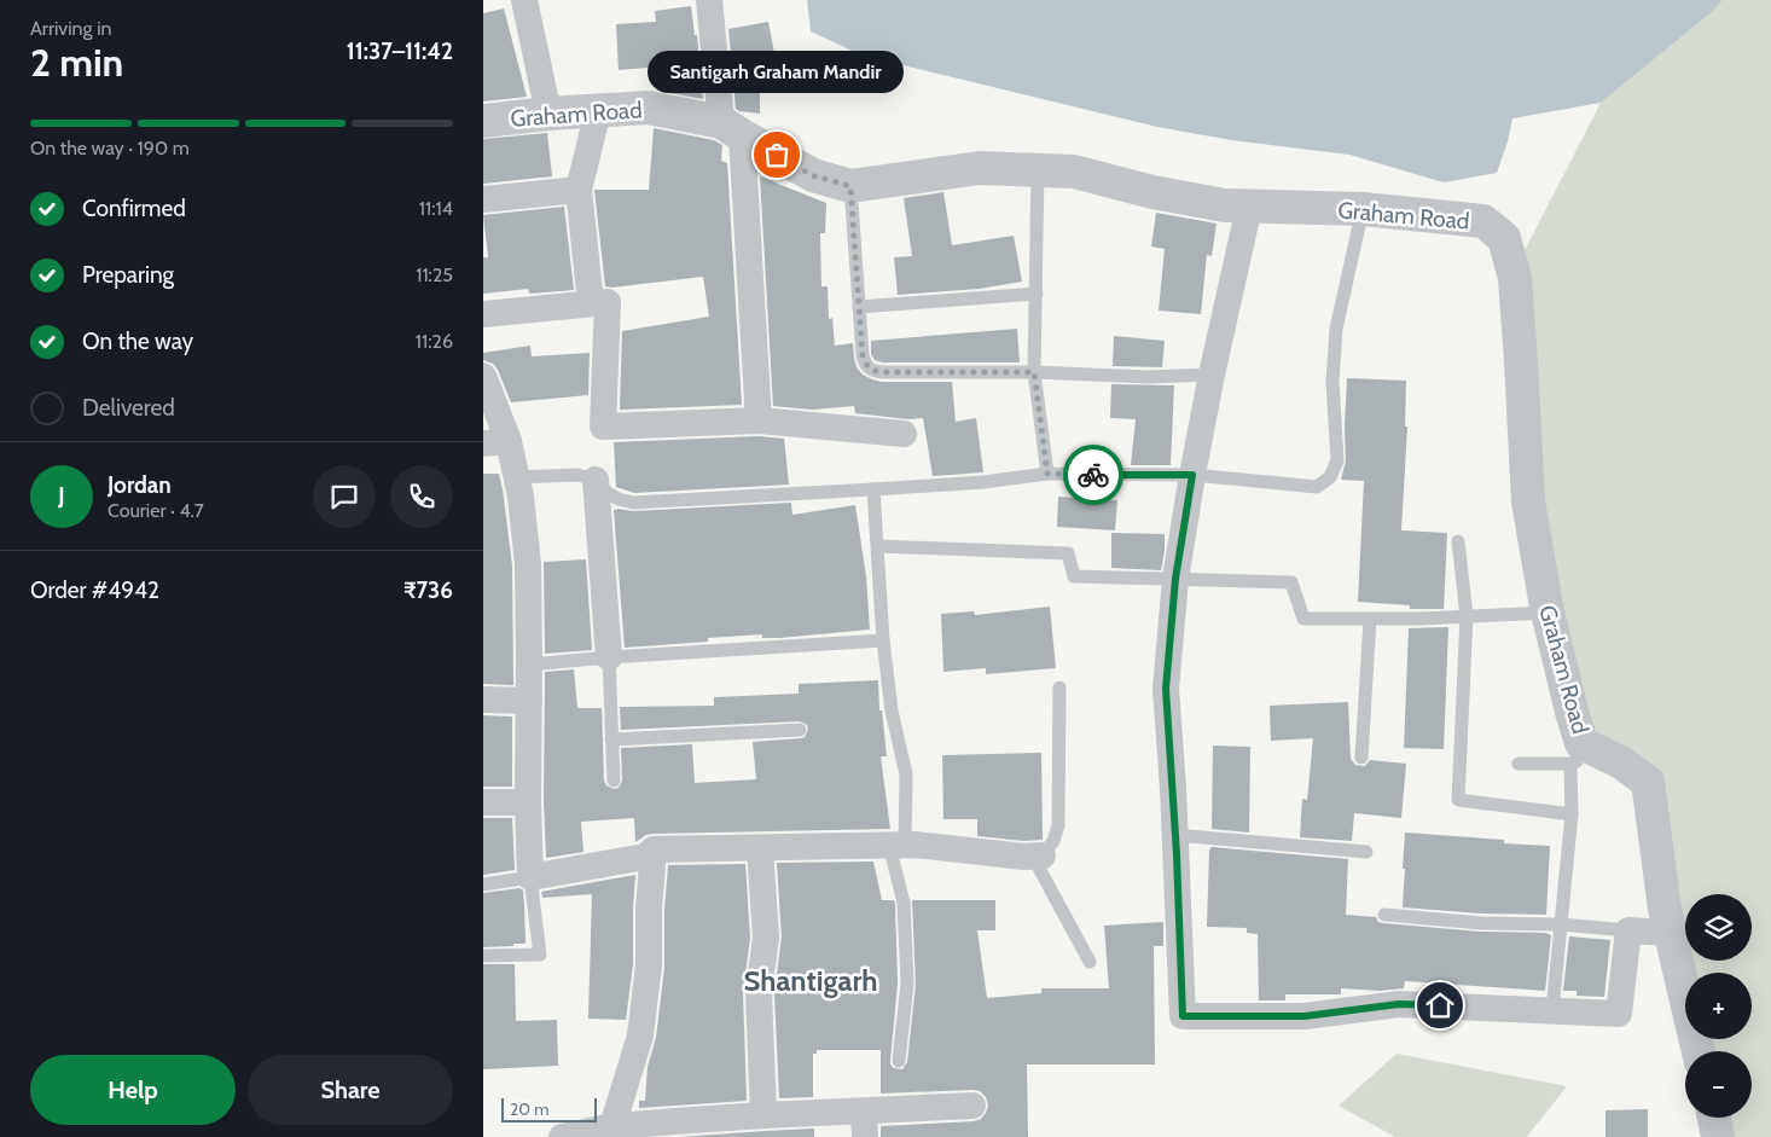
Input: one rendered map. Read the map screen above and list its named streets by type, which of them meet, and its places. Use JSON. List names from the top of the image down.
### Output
{
  "streets": {
    "street": ["Graham Road"]
  },
  "districts": ["Shantigarh"],
  "places": ["Santigarh Graham Mandir"],
  "scale_bar": "20 m",
  "page": {
    "heading": ["2 min", "Arriving in", "11:37–11:42"],
    "panel": [
      "Jordan",
      "Courier · 4.7",
      "Order #4942",
      "₹736"
    ],
    "bubble": "Santigarh Graham Mandir",
    "bar": "On the way · 190 m",
    "list": [
      ["Confirmed", "11:14"],
      ["Preparing", "11:25"],
      ["On the way", "11:26"],
      "Delivered"
    ],
    "round": "J",
    "map_buttons": ["+", "−"],
    "buttons": ["Help", "Share"],
    "scale": "20 m"
  }
}
